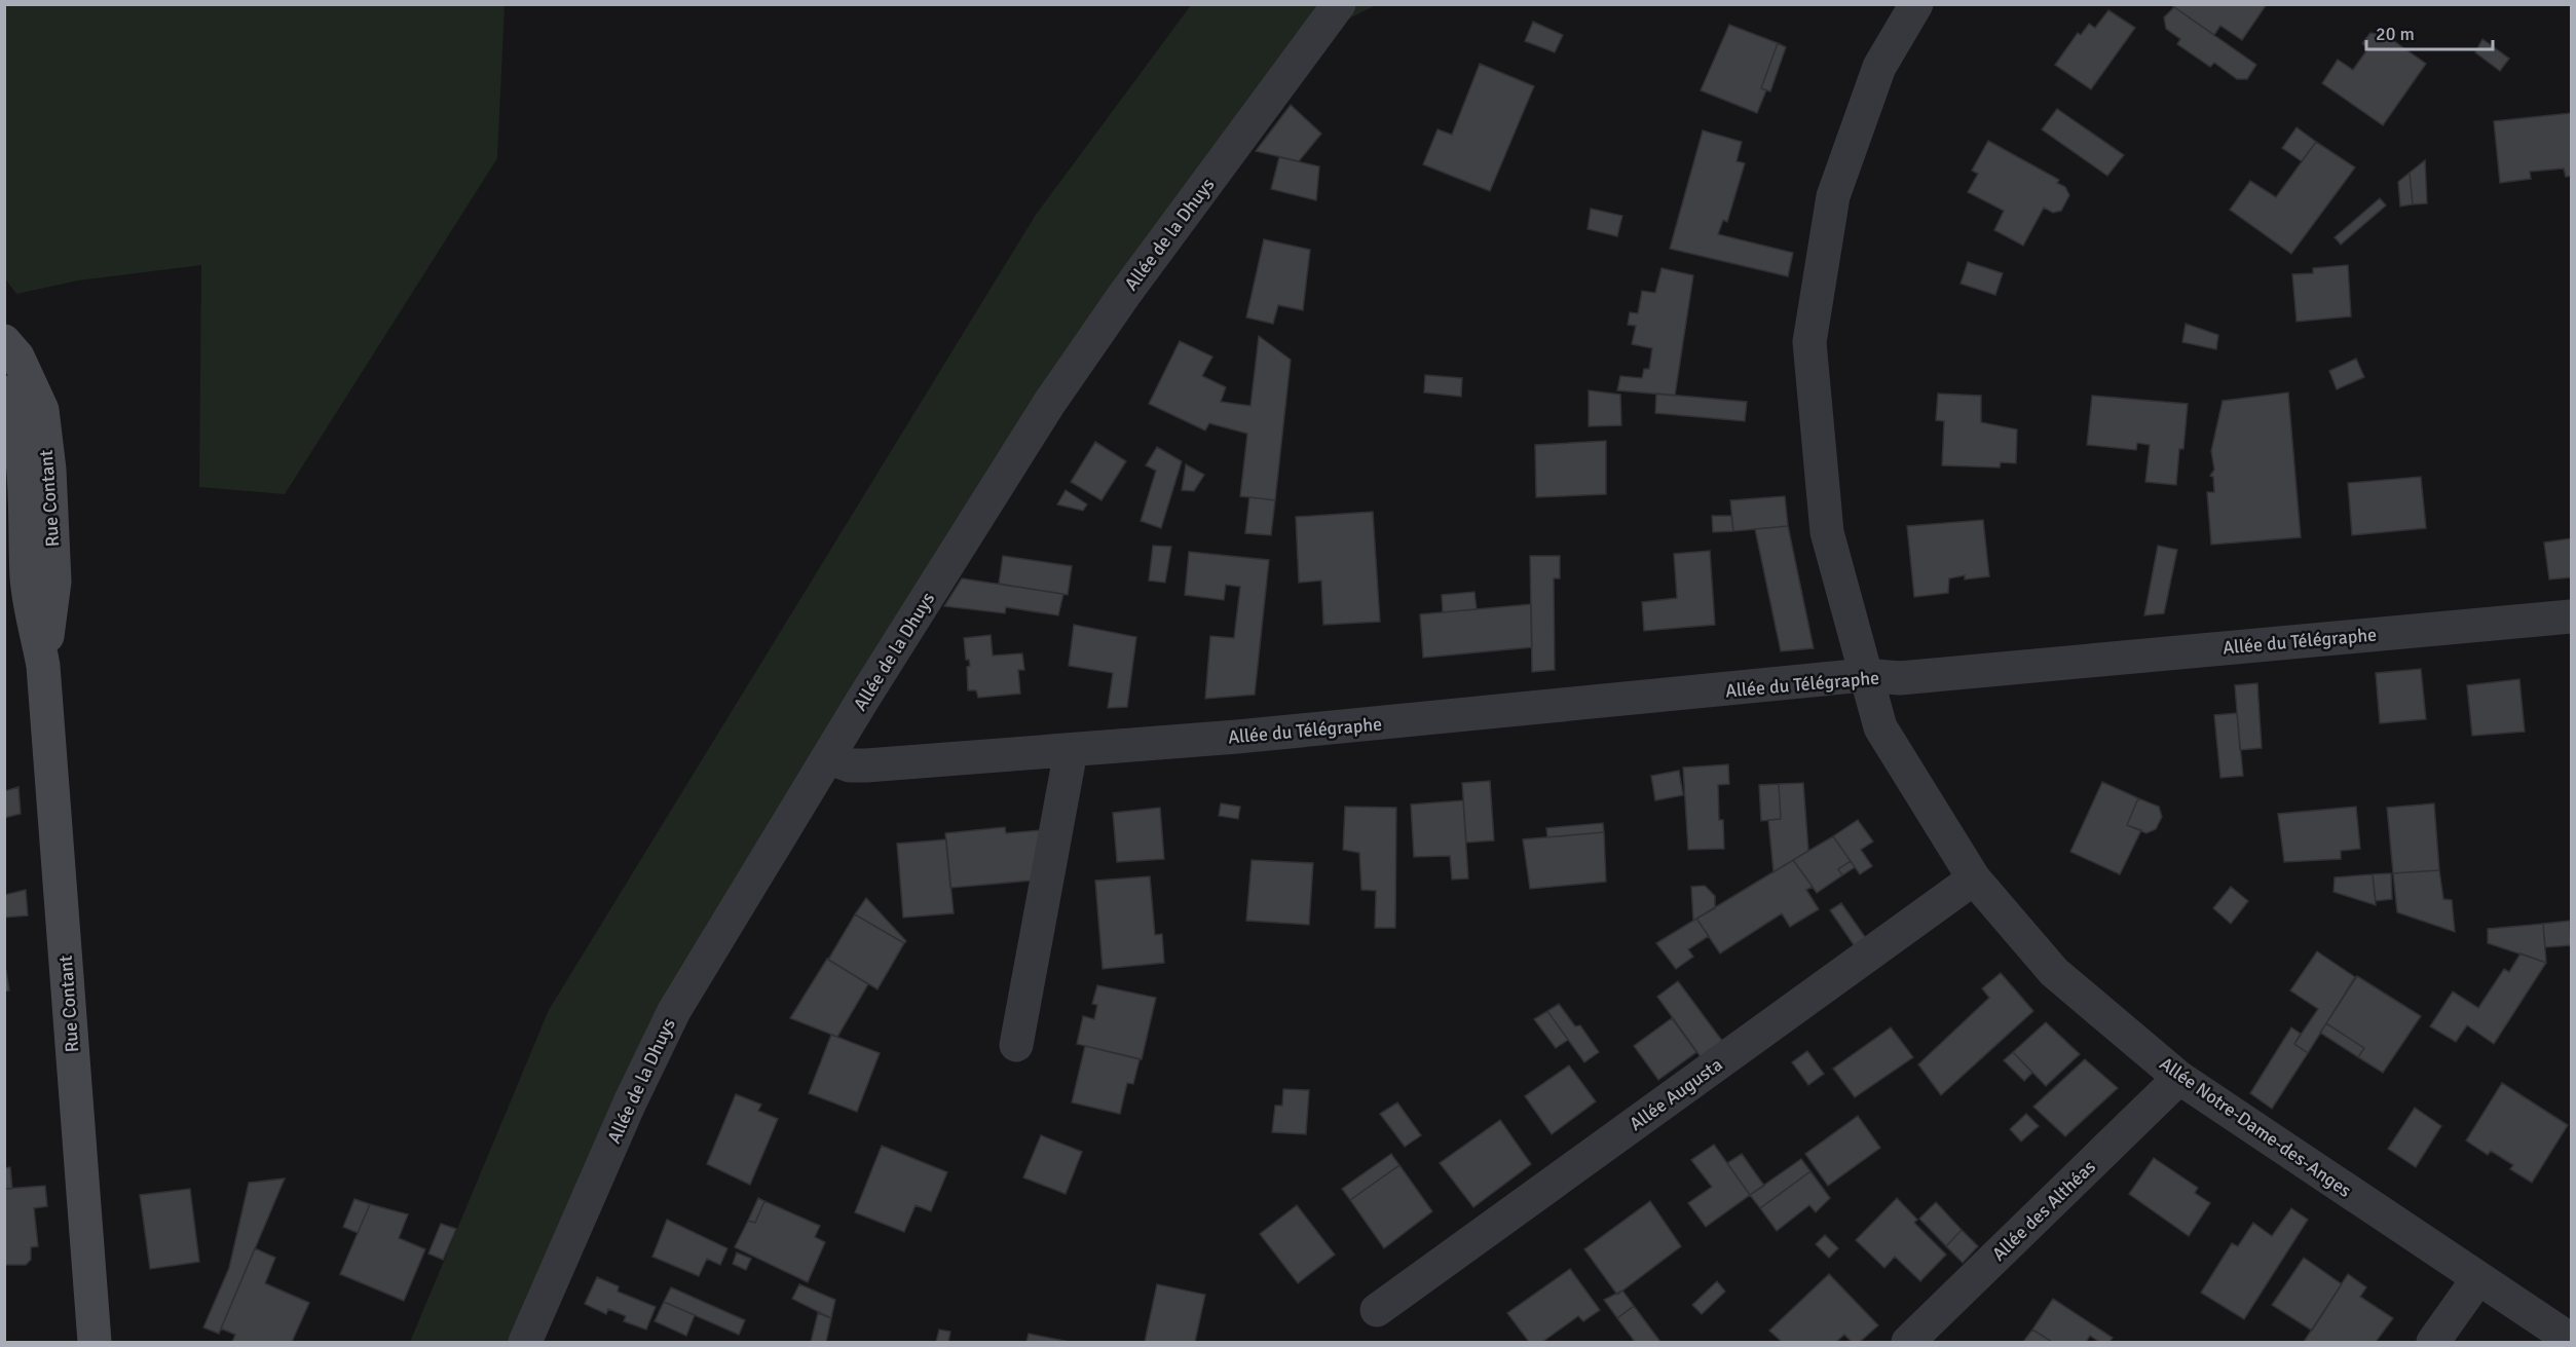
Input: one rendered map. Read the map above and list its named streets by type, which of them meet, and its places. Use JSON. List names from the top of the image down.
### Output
{
  "streets": {
    "main road": ["Rue Contant"],
    "street": [
      "Allée de la Dhuys",
      "Allée du Télégraphe",
      "Allée Augusta",
      "Allée Notre-Dame-des-Anges",
      "Allée des Althéas"
    ]
  },
  "crossings": [
    ["Allée de la Dhuys", "Allée du Télégraphe"],
    ["Allée du Télégraphe", "Allée Notre-Dame-des-Anges"],
    ["Allée Augusta", "Allée Notre-Dame-des-Anges"],
    ["Allée Notre-Dame-des-Anges", "Allée des Althéas"]
  ],
  "scale_bar": "20 m"
}
